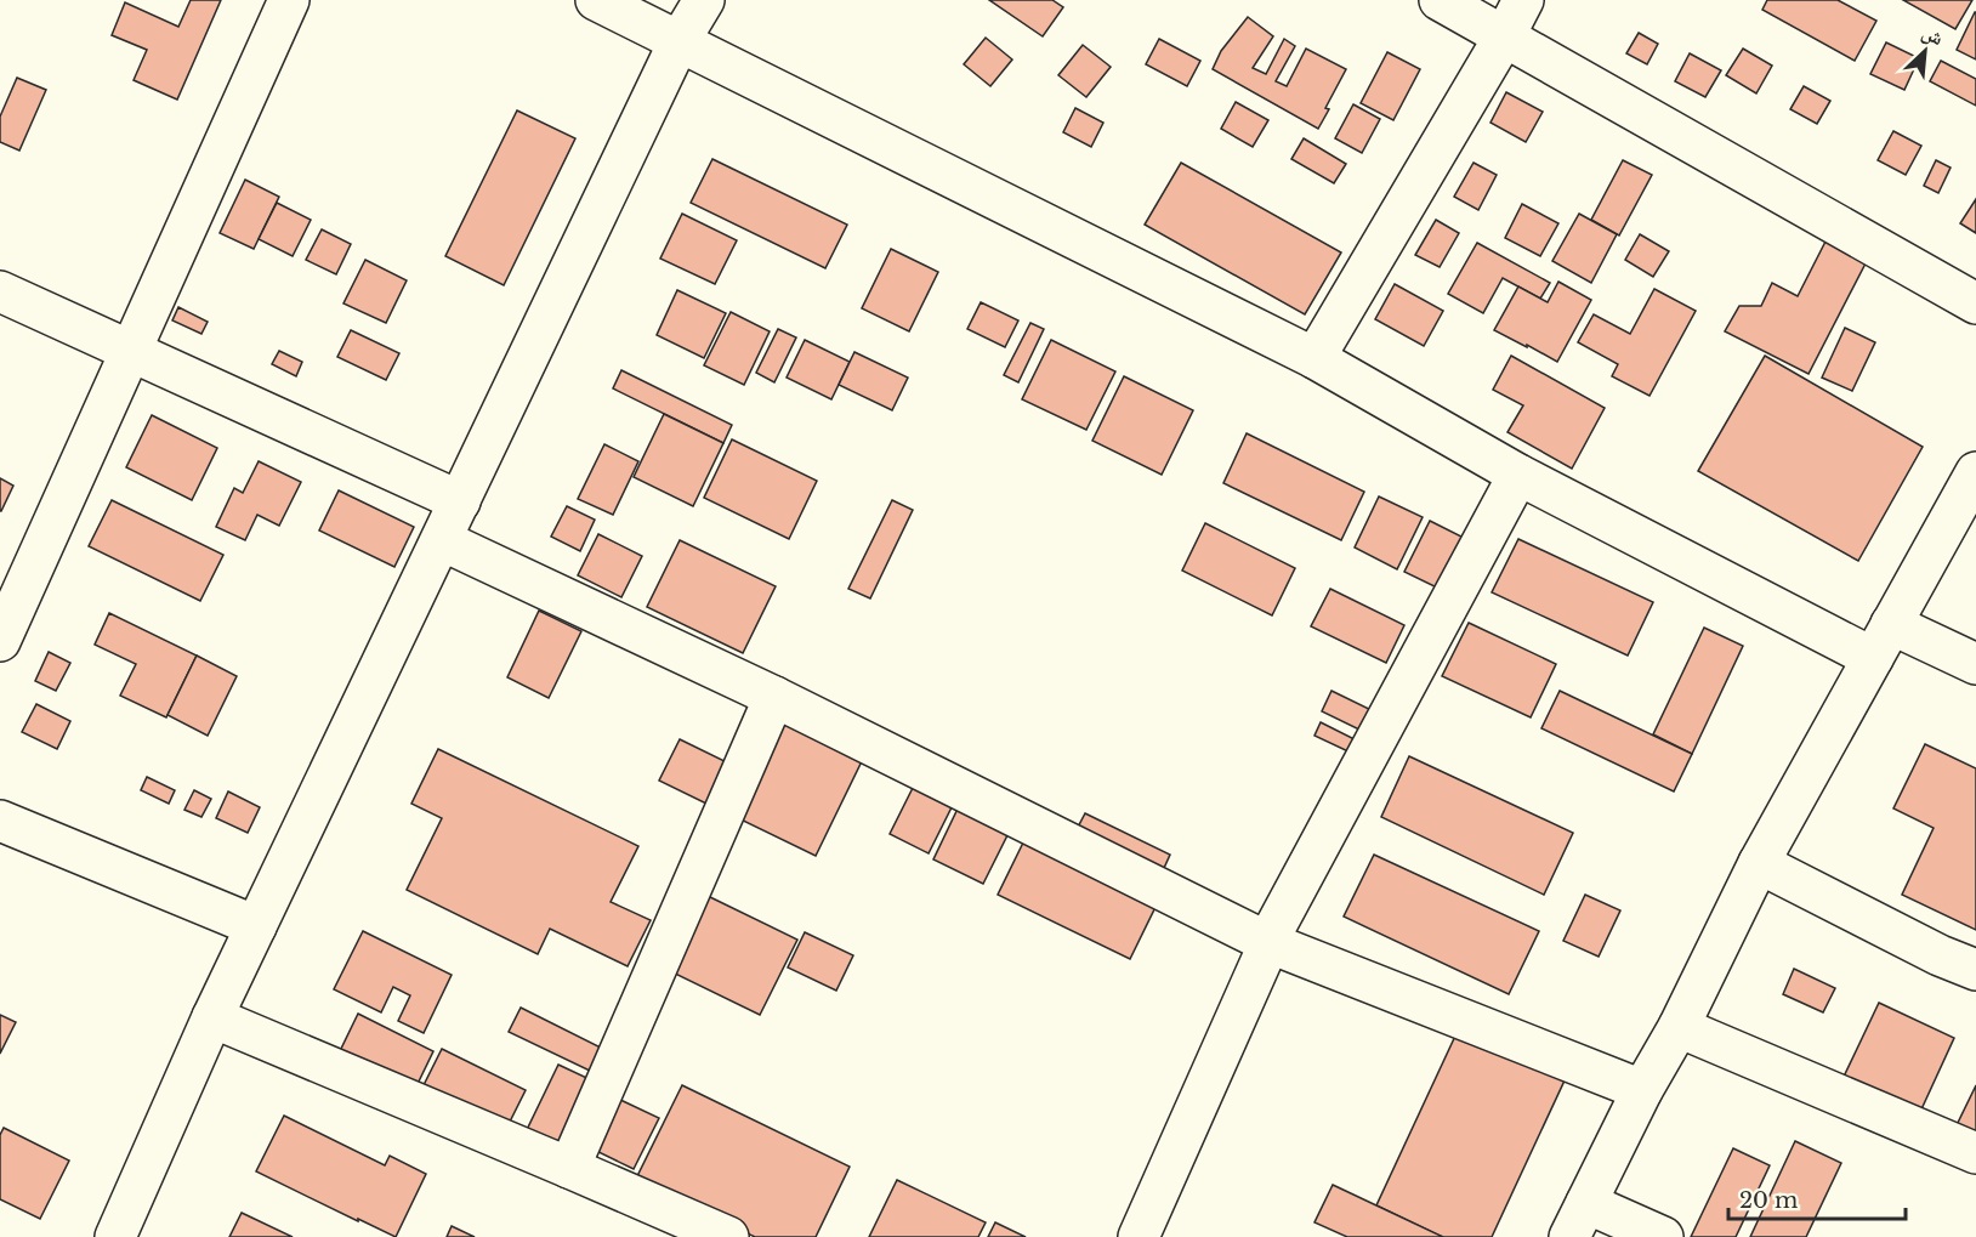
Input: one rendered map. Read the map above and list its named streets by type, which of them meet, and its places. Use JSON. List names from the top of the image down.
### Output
{
  "scale_bar": "20 m",
  "north": "top right"
}
